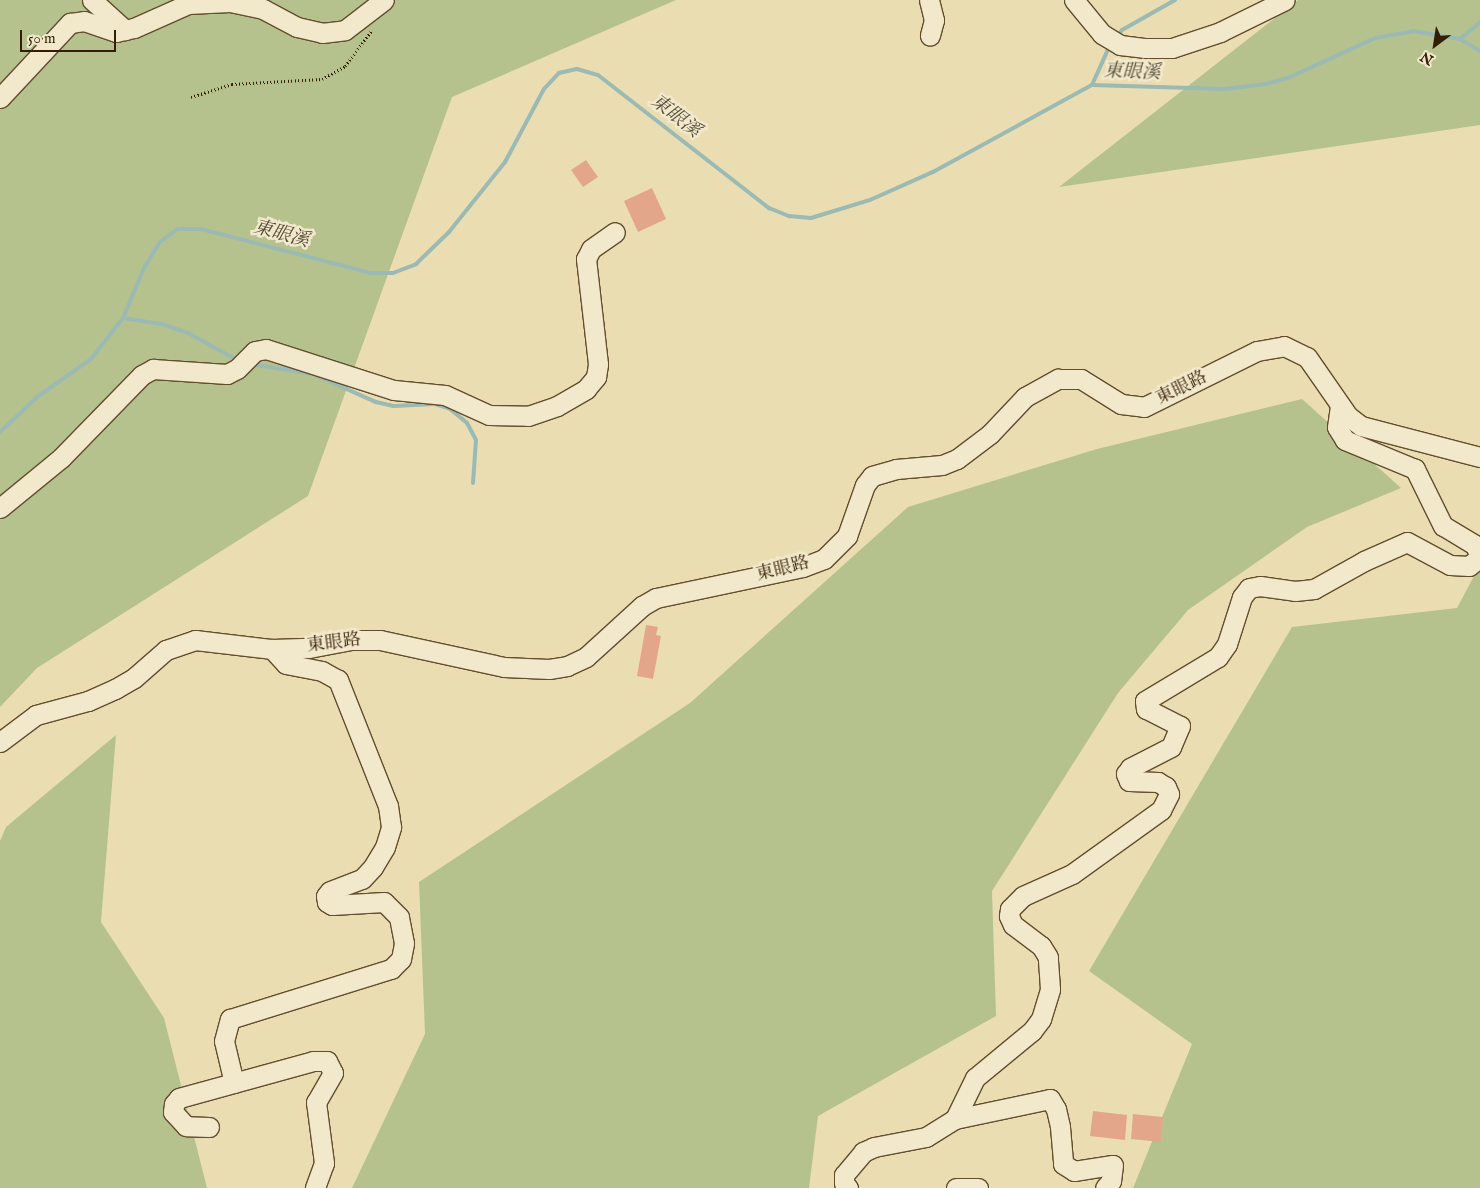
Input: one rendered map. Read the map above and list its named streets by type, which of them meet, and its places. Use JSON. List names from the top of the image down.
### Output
{
  "streets": {
    "street": ["東眼路"]
  },
  "water": ["東眼溪"],
  "scale_bar": "50 m",
  "north": "bottom left"
}
